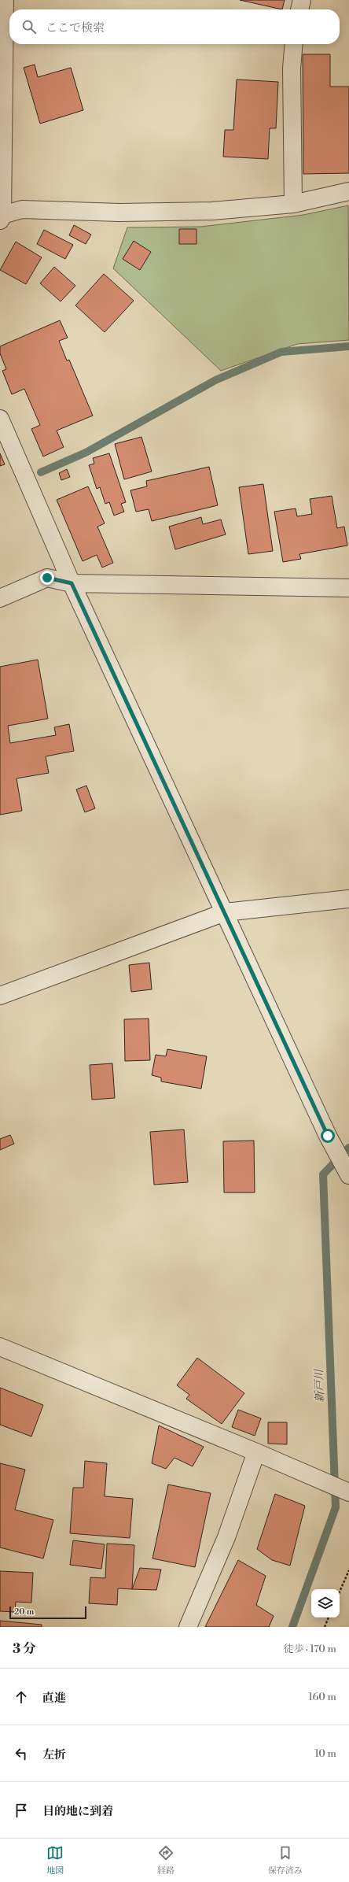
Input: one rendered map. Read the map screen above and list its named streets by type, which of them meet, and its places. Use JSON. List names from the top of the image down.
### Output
{
  "water": ["新戸川"],
  "scale_bar": "20 m",
  "page": {
    "search": "ここで検索",
    "scale": "20 m",
    "heading": ["3 分", "徒歩 · 170 m"],
    "list": [
      ["直進", "160 m"],
      ["左折", "10 m"],
      "目的地に到着"
    ],
    "nav": ["地図", "経路", "保存済み"]
  }
}
